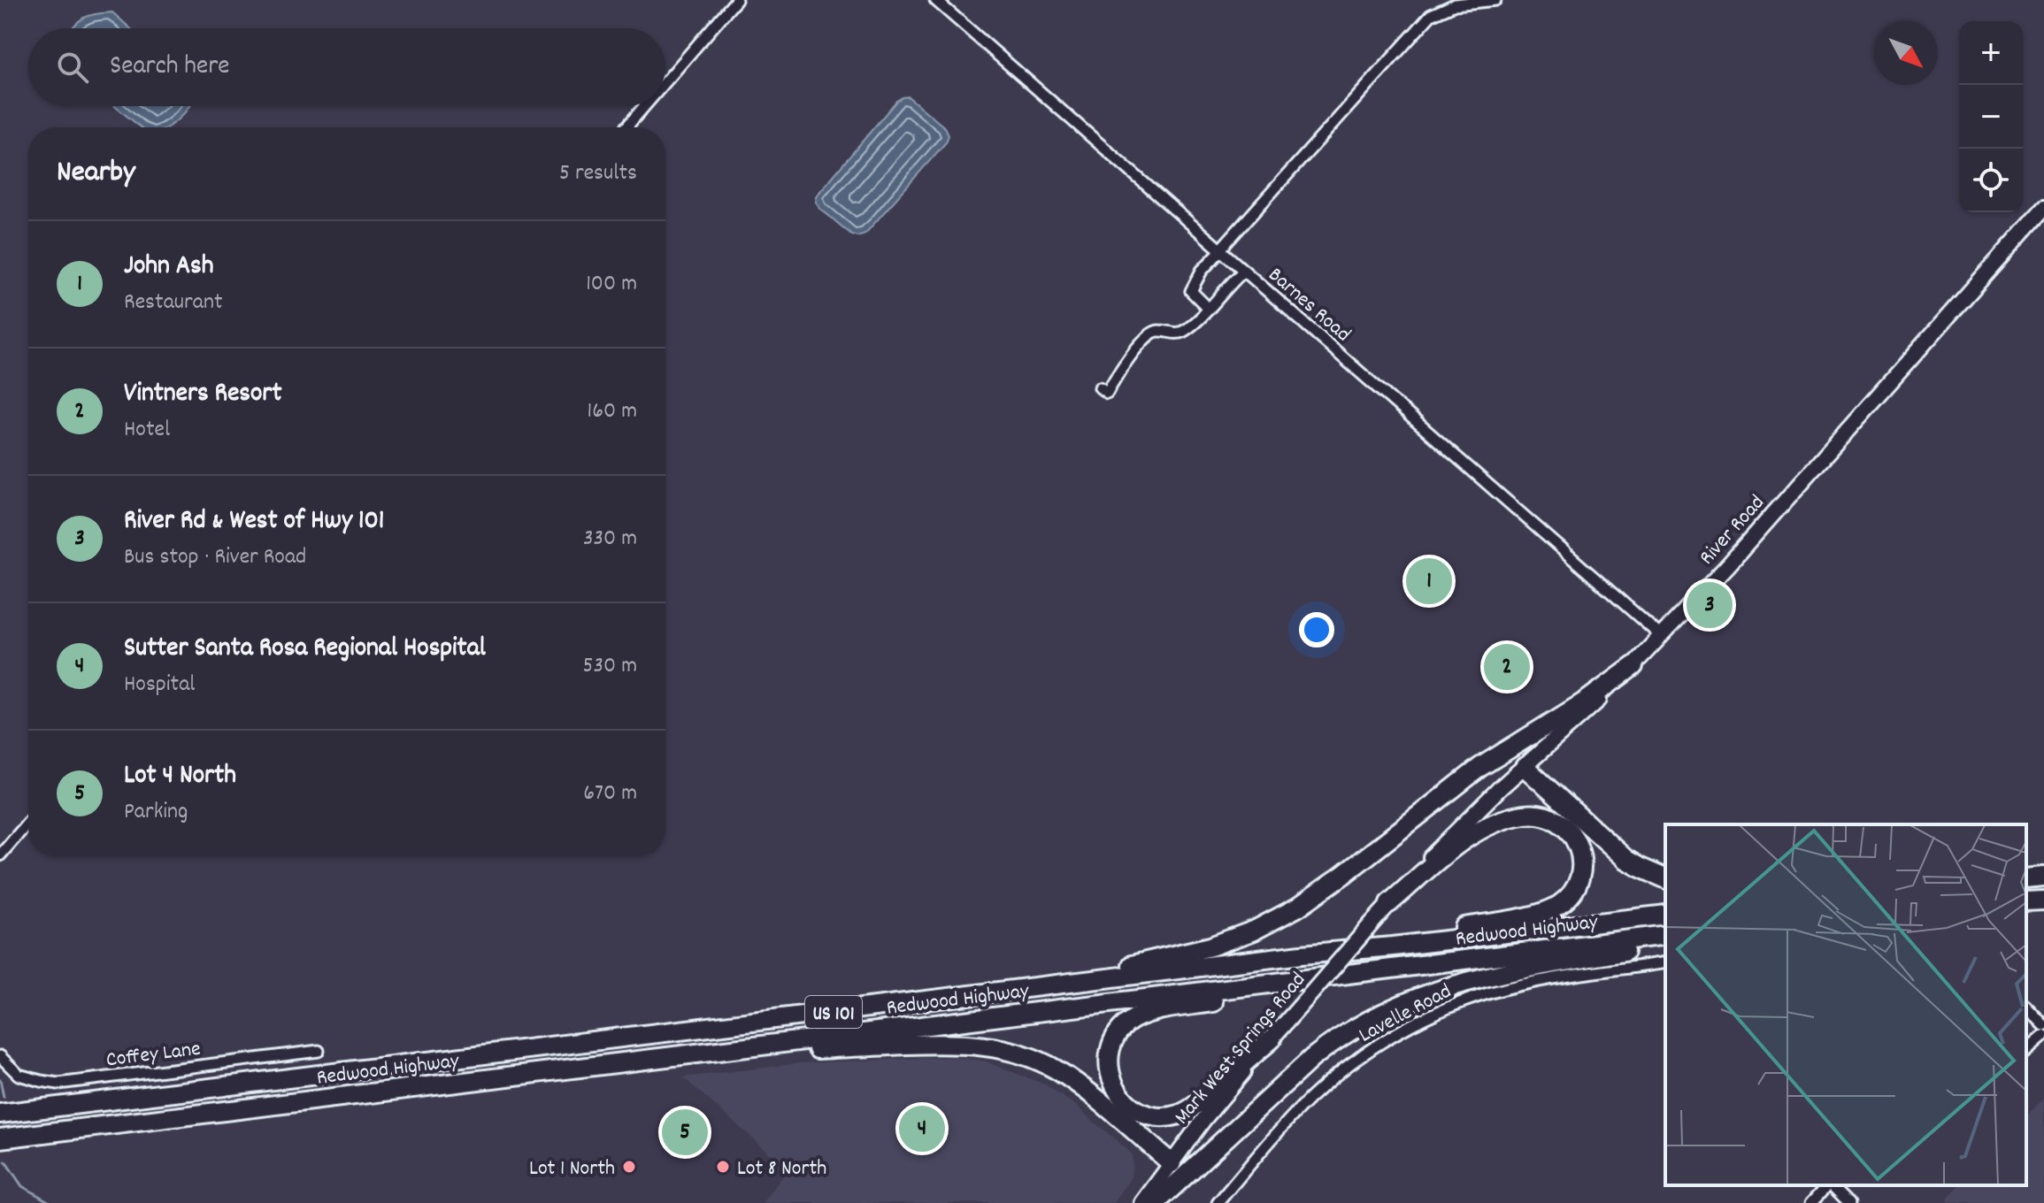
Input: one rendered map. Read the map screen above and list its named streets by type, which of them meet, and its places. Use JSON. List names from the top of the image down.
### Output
{
  "streets": {
    "highway": ["Redwood Highway", "US 101"],
    "main road": ["River Road", "Mark West Springs Road"],
    "street": ["Barnes Road", "Lavelle Road", "Coffey Lane"]
  },
  "crossings": [
    ["Barnes Road", "River Road"],
    ["River Road", "Mark West Springs Road"]
  ],
  "places": ["Lot 1 North", "Lot 8 North"],
  "north": "bottom right",
  "page": {
    "map_buttons": ["+", "−"],
    "search": "Search here",
    "heading": ["Nearby", "5 results"],
    "list": [
      {
        "mark": "1",
        "name": "John Ash",
        "note": "Restaurant",
        "value": "100 m"
      },
      {
        "mark": "2",
        "name": "Vintners Resort",
        "note": "Hotel",
        "value": "160 m"
      },
      {
        "mark": "3",
        "name": "River Rd & West of Hwy 101",
        "note": "Bus stop · River Road",
        "value": "330 m"
      },
      {
        "mark": "4",
        "name": "Sutter Santa Rosa Regional Hospital",
        "note": "Hospital",
        "value": "530 m"
      },
      {
        "mark": "5",
        "name": "Lot 4 North",
        "note": "Parking",
        "value": "670 m"
      }
    ],
    "pins": [
      "1",
      "3",
      "2",
      "4",
      "5"
    ]
  }
}
